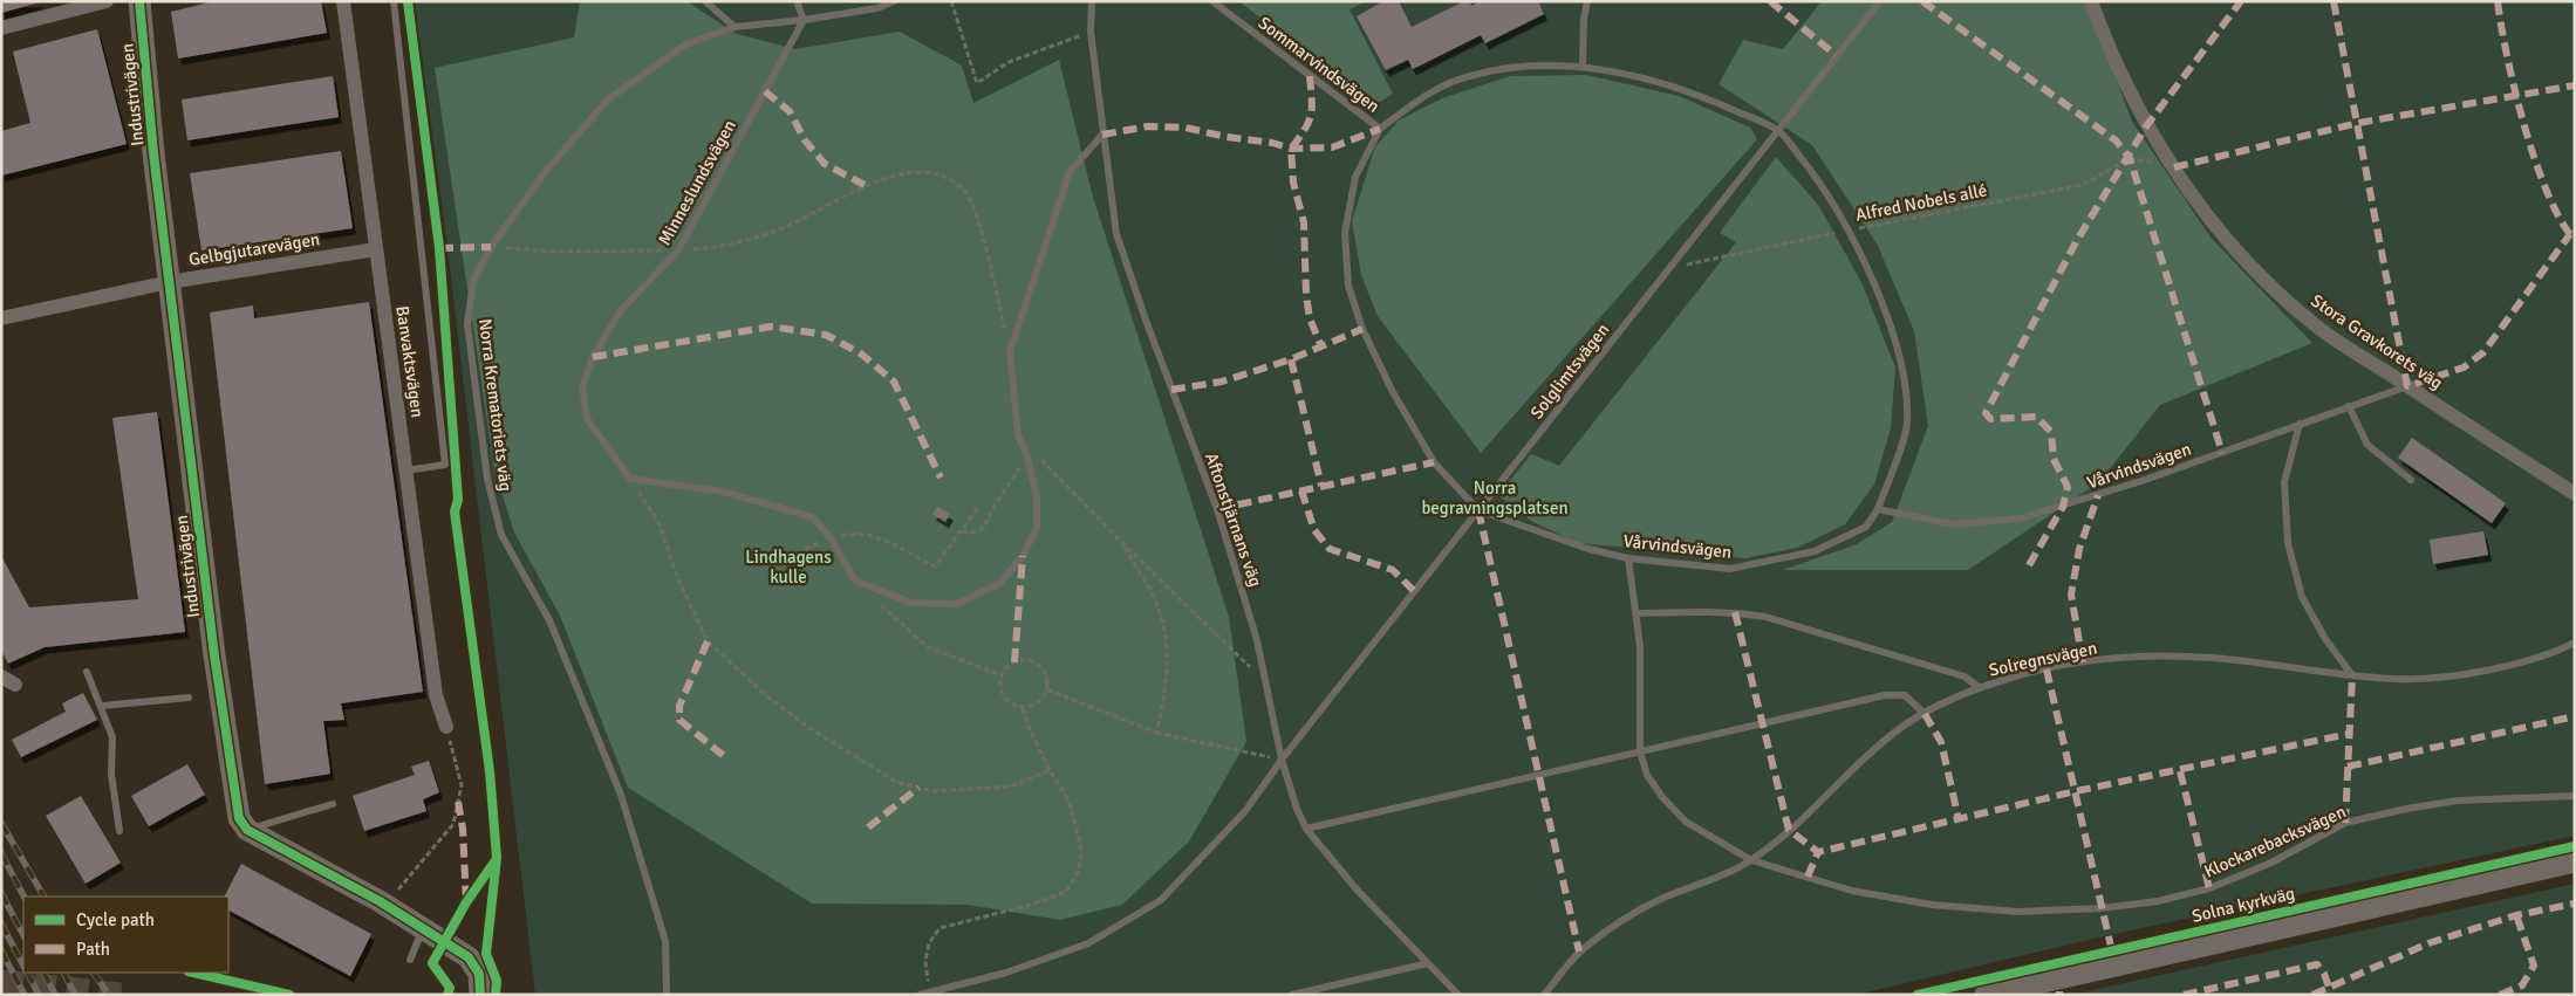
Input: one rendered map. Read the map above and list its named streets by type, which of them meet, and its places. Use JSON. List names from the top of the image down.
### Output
{
  "streets": {
    "street": [
      "Industrivägen",
      "Gelbgjutarevägen",
      "Stora Gravkorets väg",
      "Banvaktsvägen",
      "Solna kyrkväg"
    ],
    "lane": [
      "Sommarvindsvägen",
      "Minneslundsvägen",
      "Solglimtsvägen",
      "Norra Krematoriets väg",
      "Vårvindsvägen",
      "Aftonstjärnans väg",
      "Solregnsvägen",
      "Klockarebacksvägen"
    ],
    "path": ["Alfred Nobels allé"]
  },
  "crossings": [
    ["Sommarvindsvägen", "Alfred Nobels allé"],
    ["Sommarvindsvägen", "Solglimtsvägen"],
    ["Sommarvindsvägen", "Vårvindsvägen"],
    ["Industrivägen", "Gelbgjutarevägen"],
    ["Minneslundsvägen", "Norra Krematoriets väg"],
    ["Alfred Nobels allé", "Stora Gravkorets väg"],
    ["Alfred Nobels allé", "Solglimtsvägen"],
    ["Gelbgjutarevägen", "Banvaktsvägen"],
    ["Stora Gravkorets väg", "Vårvindsvägen"],
    ["Solglimtsvägen", "Vårvindsvägen"],
    ["Solglimtsvägen", "Aftonstjärnans väg"],
    ["Vårvindsvägen", "Klockarebacksvägen"],
    ["Solregnsvägen", "Klockarebacksvägen"]
  ],
  "parks": ["Norra begravningsplatsen", "Lindhagens kulle"],
  "legend": ["Cycle path", "Path"]
}
